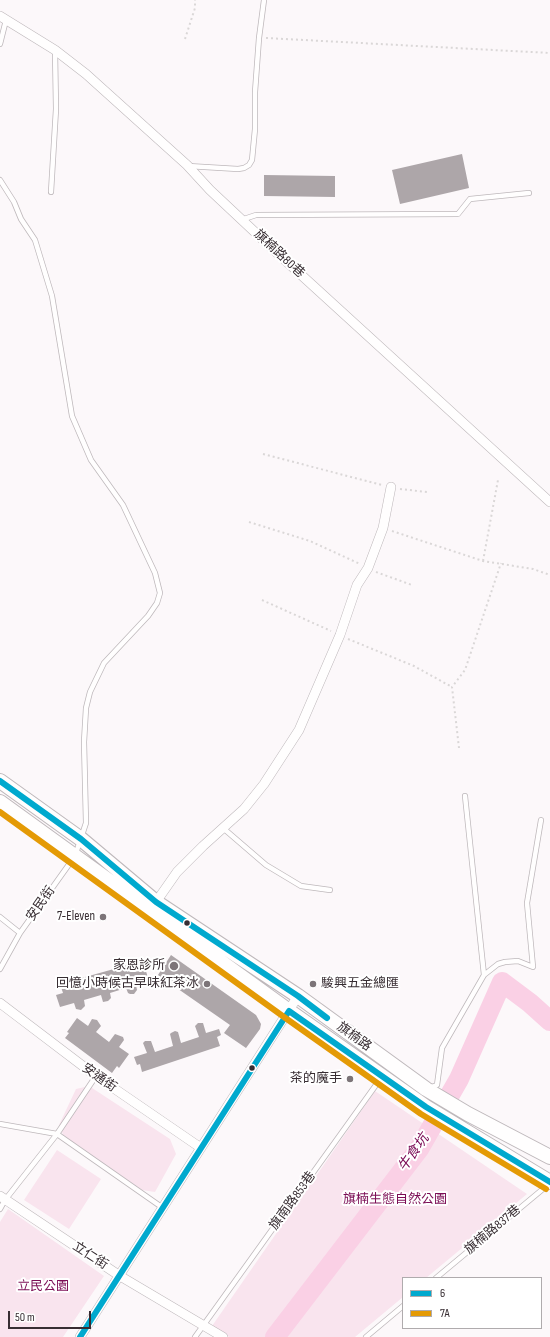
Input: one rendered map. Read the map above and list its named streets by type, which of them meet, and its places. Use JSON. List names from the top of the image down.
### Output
{
  "streets": {
    "main road": ["旗楠路"],
    "street": ["旗楠路80巷", "安通街", "立仁街"],
    "lane": ["安民街", "旗南路853巷", "旗楠路837巷"]
  },
  "crossings": [
    ["安民街", "旗楠路"],
    ["旗楠路", "旗南路853巷"],
    ["旗楠路", "旗楠路837巷"],
    ["旗南路853巷", "立仁街"]
  ],
  "water": ["牛食坑"],
  "parks": ["旗楠生態自然公園", "立民公園"],
  "places": [
    "7-Eleven",
    "家恩診所",
    "回憶小時候古早味紅茶冰",
    "駿興五金總匯",
    "茶的魔手"
  ],
  "lines": ["transit line 6", "transit line 7A"],
  "legend": ["6", "7A"],
  "scale_bar": "50 m"
}
